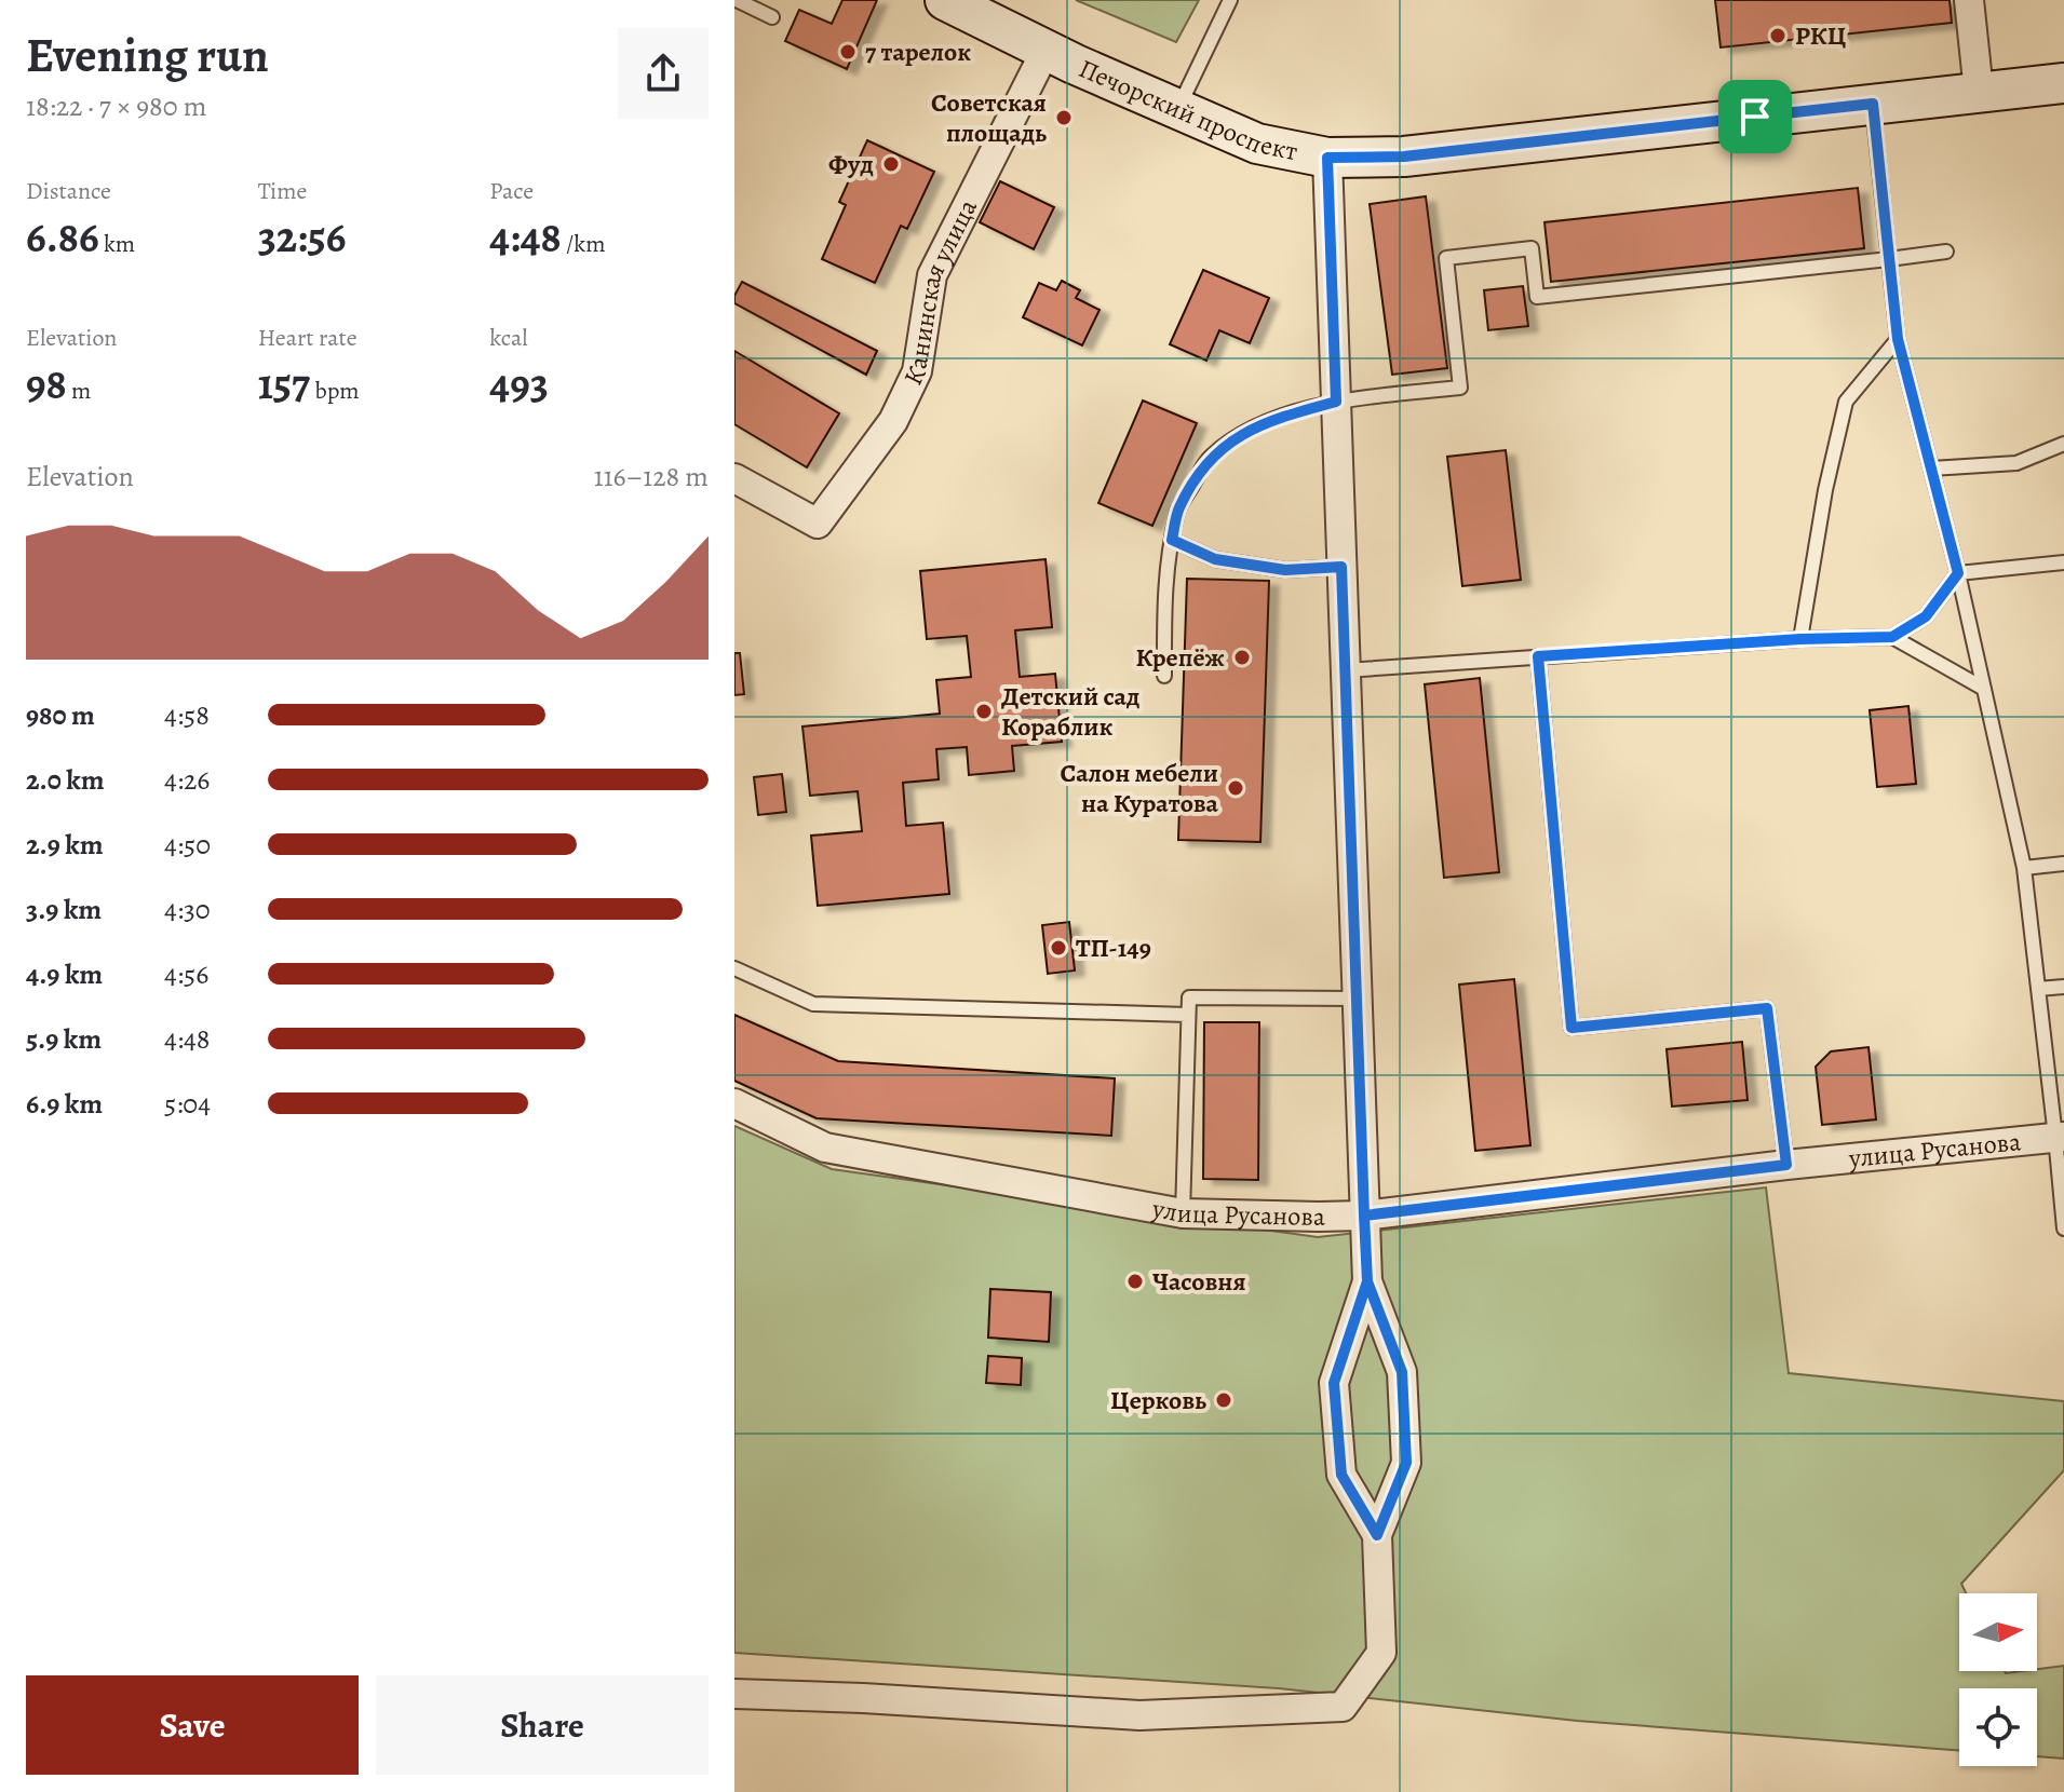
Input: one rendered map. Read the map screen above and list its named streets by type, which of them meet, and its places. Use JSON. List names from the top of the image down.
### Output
{
  "streets": {
    "main road": ["Печорский проспект"],
    "street": ["Канинская улица", "улица Русанова"]
  },
  "crossings": [
    ["Печорский проспект", "Канинская улица"]
  ],
  "places": [
    "РКЦ",
    "7 тарелок",
    "Советская площадь",
    "Фуд",
    "Крепёж",
    "Детский сад Кораблик",
    "Салон мебели на Куратова",
    "ТП-149",
    "Часовня",
    "Церковь"
  ],
  "north": "right",
  "page": {
    "heading": ["Evening run", "18:22 · 7 × 980 m"],
    "stats": [
      ["Distance", "6.86 km"],
      ["Time", "32:56"],
      ["Pace", "4:48 /km"],
      ["Elevation", "98 m"],
      ["Heart rate", "157 bpm"],
      ["kcal", "493"]
    ],
    "chart": ["Elevation", "116–128 m"],
    "list": [
      {
        "name": "980 m",
        "note": "4:58"
      },
      {
        "name": "2.0 km",
        "note": "4:26"
      },
      {
        "name": "2.9 km",
        "note": "4:50"
      },
      {
        "name": "3.9 km",
        "note": "4:30"
      },
      {
        "name": "4.9 km",
        "note": "4:56"
      },
      {
        "name": "5.9 km",
        "note": "4:48"
      },
      {
        "name": "6.9 km",
        "note": "5:04"
      }
    ],
    "buttons": ["Save", "Share"]
  }
}
